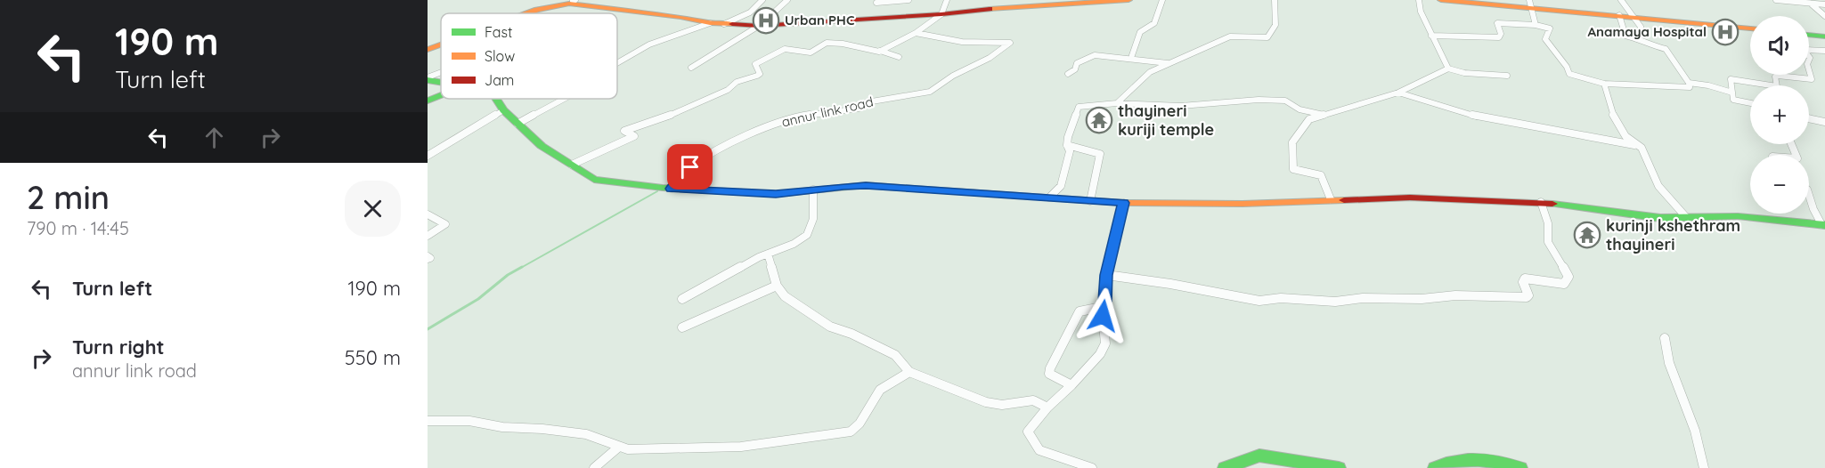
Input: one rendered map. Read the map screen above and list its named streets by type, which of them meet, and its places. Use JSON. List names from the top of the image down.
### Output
{
  "streets": {
    "street": ["annur link road"]
  },
  "places": {
    "hospital": ["Urban PHC", "Anamaya Hospital"],
    "temple": ["thayineri kuriji temple", "kurinji kshethram thayineri"]
  },
  "legend": ["Fast", "Slow", "Jam"],
  "page": {
    "turn": ["190 m", "Turn left"],
    "map_buttons": ["+", "−"],
    "heading": ["2 min", "790 m · 14:45"],
    "list": [
      {
        "name": "Turn left",
        "value": "190 m"
      },
      {
        "name": "Turn right",
        "note": "annur link road",
        "value": "550 m"
      }
    ]
  }
}
